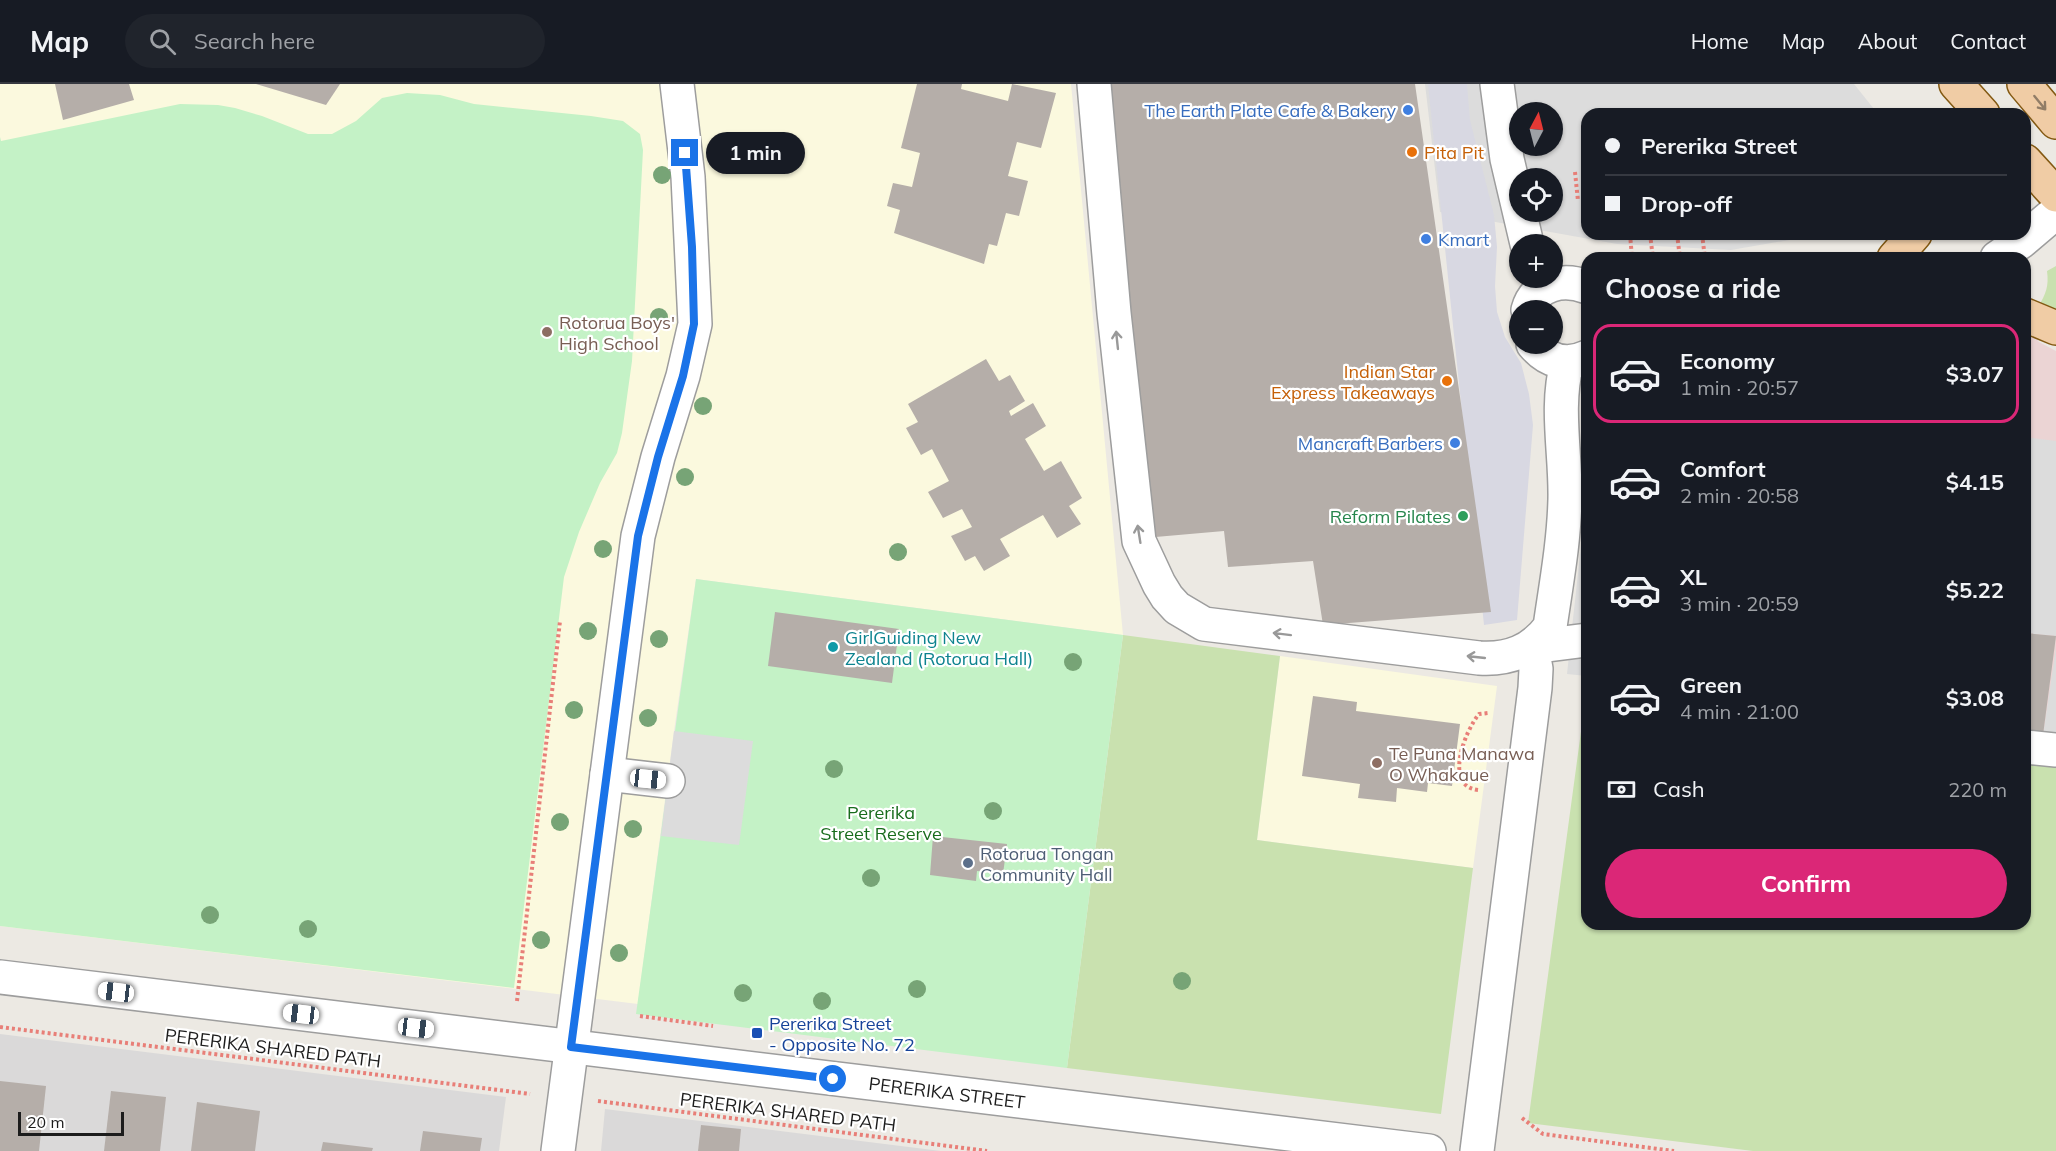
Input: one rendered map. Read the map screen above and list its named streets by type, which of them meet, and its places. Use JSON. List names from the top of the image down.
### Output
{
  "streets": {
    "street": ["PERERIKA STREET"],
    "path": ["PERERIKA SHARED PATH"]
  },
  "parks": ["Pererika Street Reserve"],
  "places": {
    "other": [
      "The Earth Plate Cafe & Bakery",
      "Pita Pit",
      "Kmart",
      "Rotorua Boys' High School",
      "Indian Star Express Takeaways",
      "Mancraft Barbers",
      "Reform Pilates",
      "GirlGuiding New Zealand (Rotorua Hall)",
      "Te Puna Manawa O Whakaue",
      "Rotorua Tongan Community Hall"
    ],
    "transit": ["Pererika Street - Opposite No. 72"]
  },
  "scale_bar": "20 m",
  "north": "top",
  "page": {
    "header": "Map",
    "search": "Search here",
    "nav": [
      "Home",
      "Map",
      "About",
      "Contact"
    ],
    "map_buttons": ["+", "−"],
    "banner": ["Pererika Street", "Drop-off"],
    "bubble": "1 min",
    "heading": "Choose a ride",
    "list": [
      {
        "name": "Economy",
        "note": "1 min · 20:57",
        "value": "$3.07"
      },
      {
        "name": "Comfort",
        "note": "2 min · 20:58",
        "value": "$4.15"
      },
      {
        "name": "XL",
        "note": "3 min · 20:59",
        "value": "$5.22"
      },
      {
        "name": "Green",
        "note": "4 min · 21:00",
        "value": "$3.08"
      }
    ],
    "pay": ["Cash", "220 m"],
    "buttons": "Confirm",
    "scale": "20 m"
  }
}
